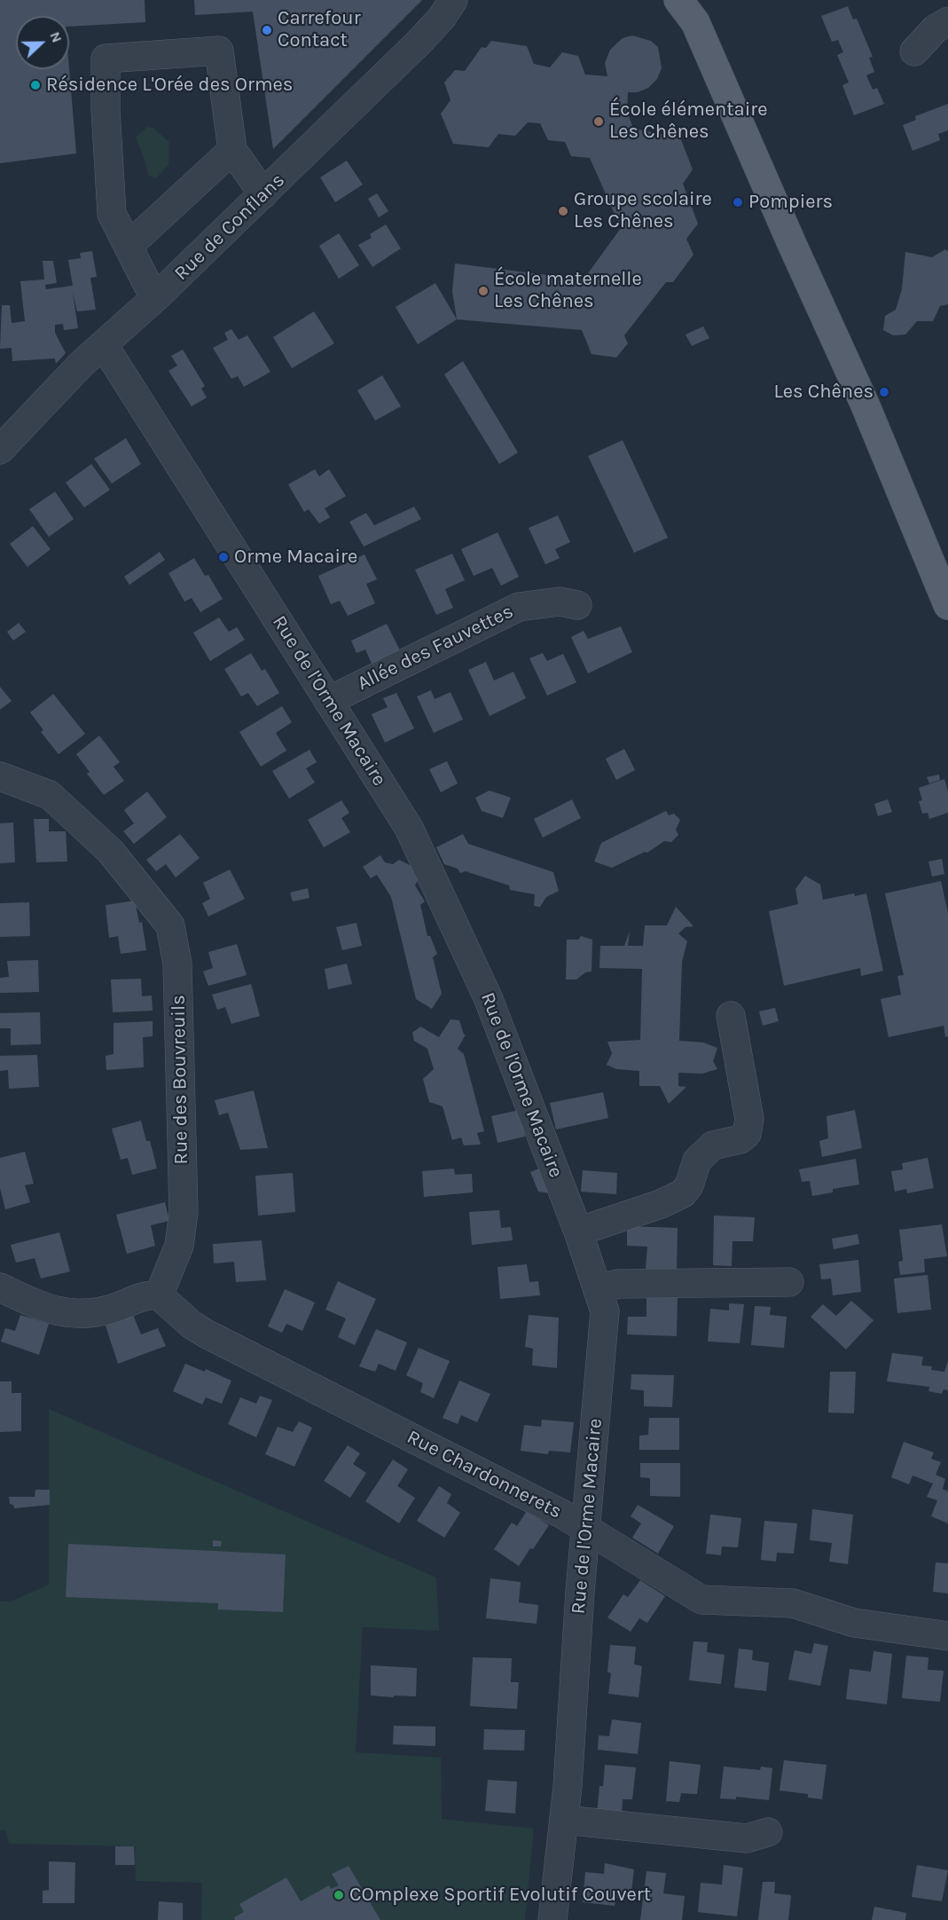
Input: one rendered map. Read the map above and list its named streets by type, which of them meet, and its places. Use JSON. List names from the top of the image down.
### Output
{
  "streets": {
    "street": [
      "Rue de Conflans",
      "Allée des Fauvettes",
      "Rue de l'Orme Macaire",
      "Rue des Bouvreuils",
      "Rue Chardonnerets"
    ]
  },
  "crossings": [
    ["Rue de Conflans", "Rue de l'Orme Macaire"],
    ["Allée des Fauvettes", "Rue de l'Orme Macaire"],
    ["Rue de l'Orme Macaire", "Rue Chardonnerets"],
    ["Rue des Bouvreuils", "Rue Chardonnerets"]
  ],
  "places": [
    "Carrefour Contact",
    "Résidence L'Orée des Ormes",
    "École élémentaire Les Chênes",
    "Pompiers",
    "Groupe scolaire Les Chênes",
    "École maternelle Les Chênes",
    "Les Chênes",
    "Orme Macaire",
    "COmplexe Sportif Evolutif Couvert"
  ],
  "north": "right"
}
